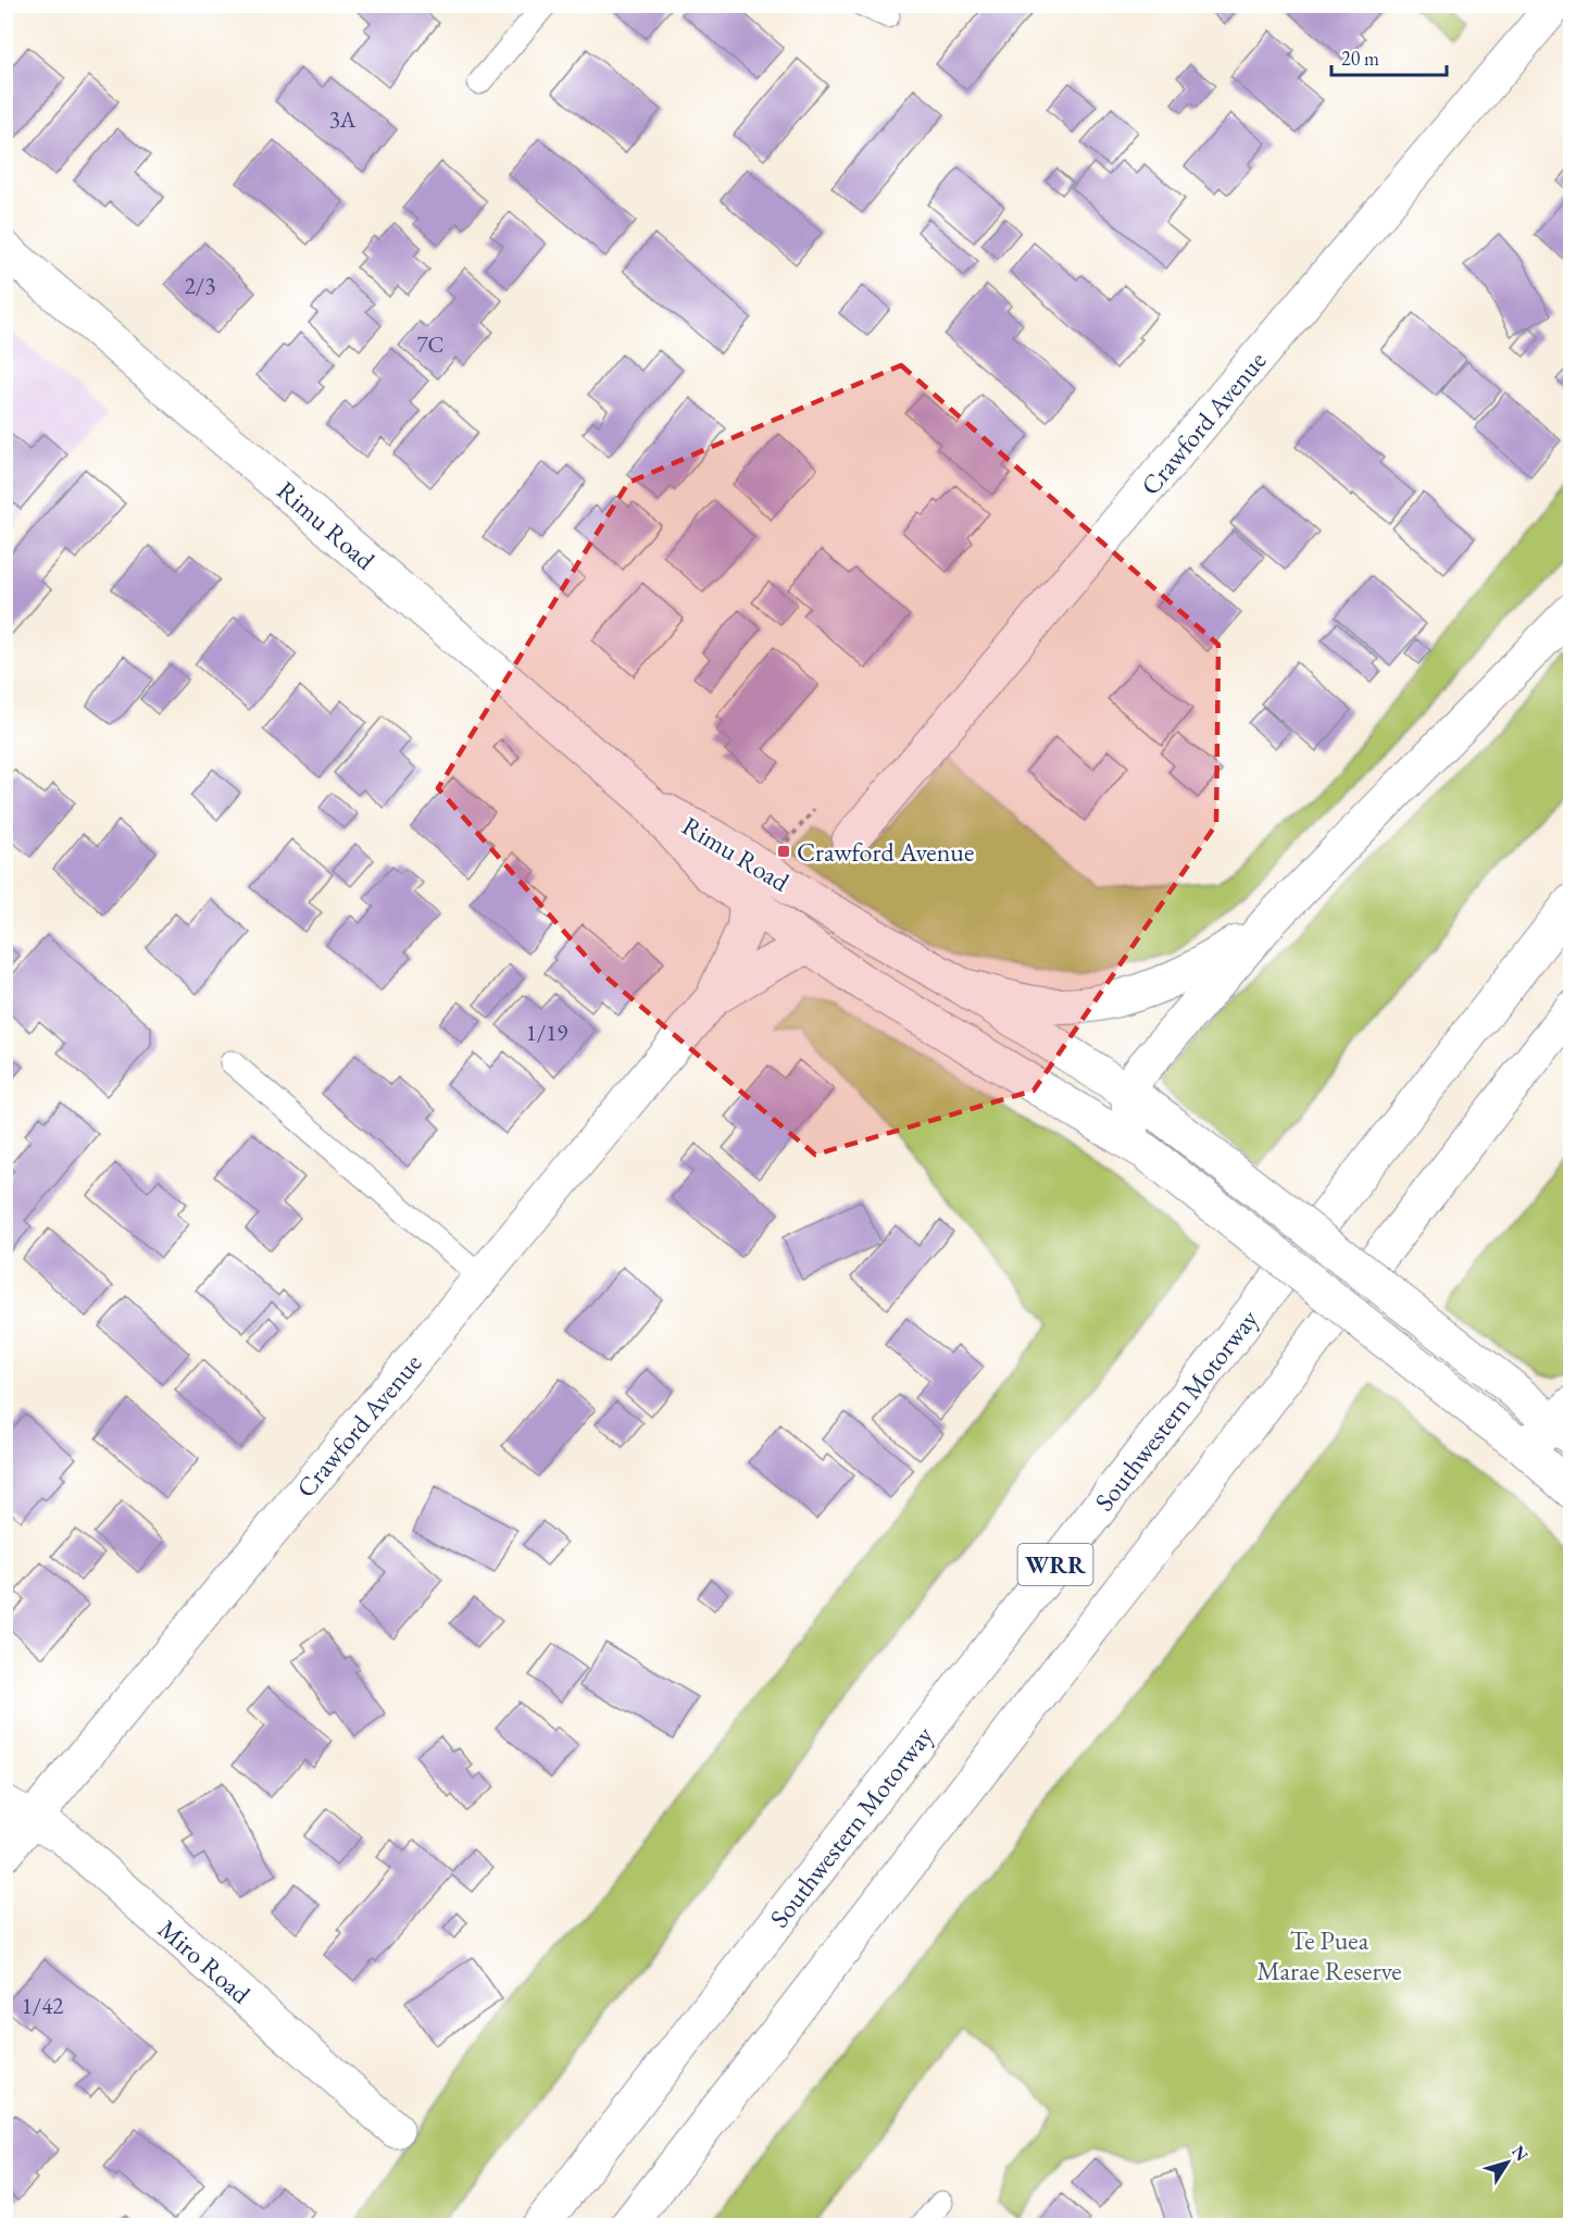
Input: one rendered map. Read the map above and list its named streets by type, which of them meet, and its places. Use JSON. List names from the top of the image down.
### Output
{
  "streets": {
    "main road": [
      "Crawford Avenue",
      "Rimu Road",
      "Southwestern Motorway",
      "WRR",
      "Miro Road"
    ]
  },
  "crossings": [
    ["Crawford Avenue", "Rimu Road"],
    ["Crawford Avenue", "Miro Road"]
  ],
  "parks": ["Te Puea Marae Reserve"],
  "places": {
    "transit": ["Crawford Avenue"]
  },
  "house_numbers": [
    "3A",
    "2/3",
    "7C",
    "1/19",
    "1/42"
  ],
  "scale_bar": "20 m",
  "north": "top right"
}
